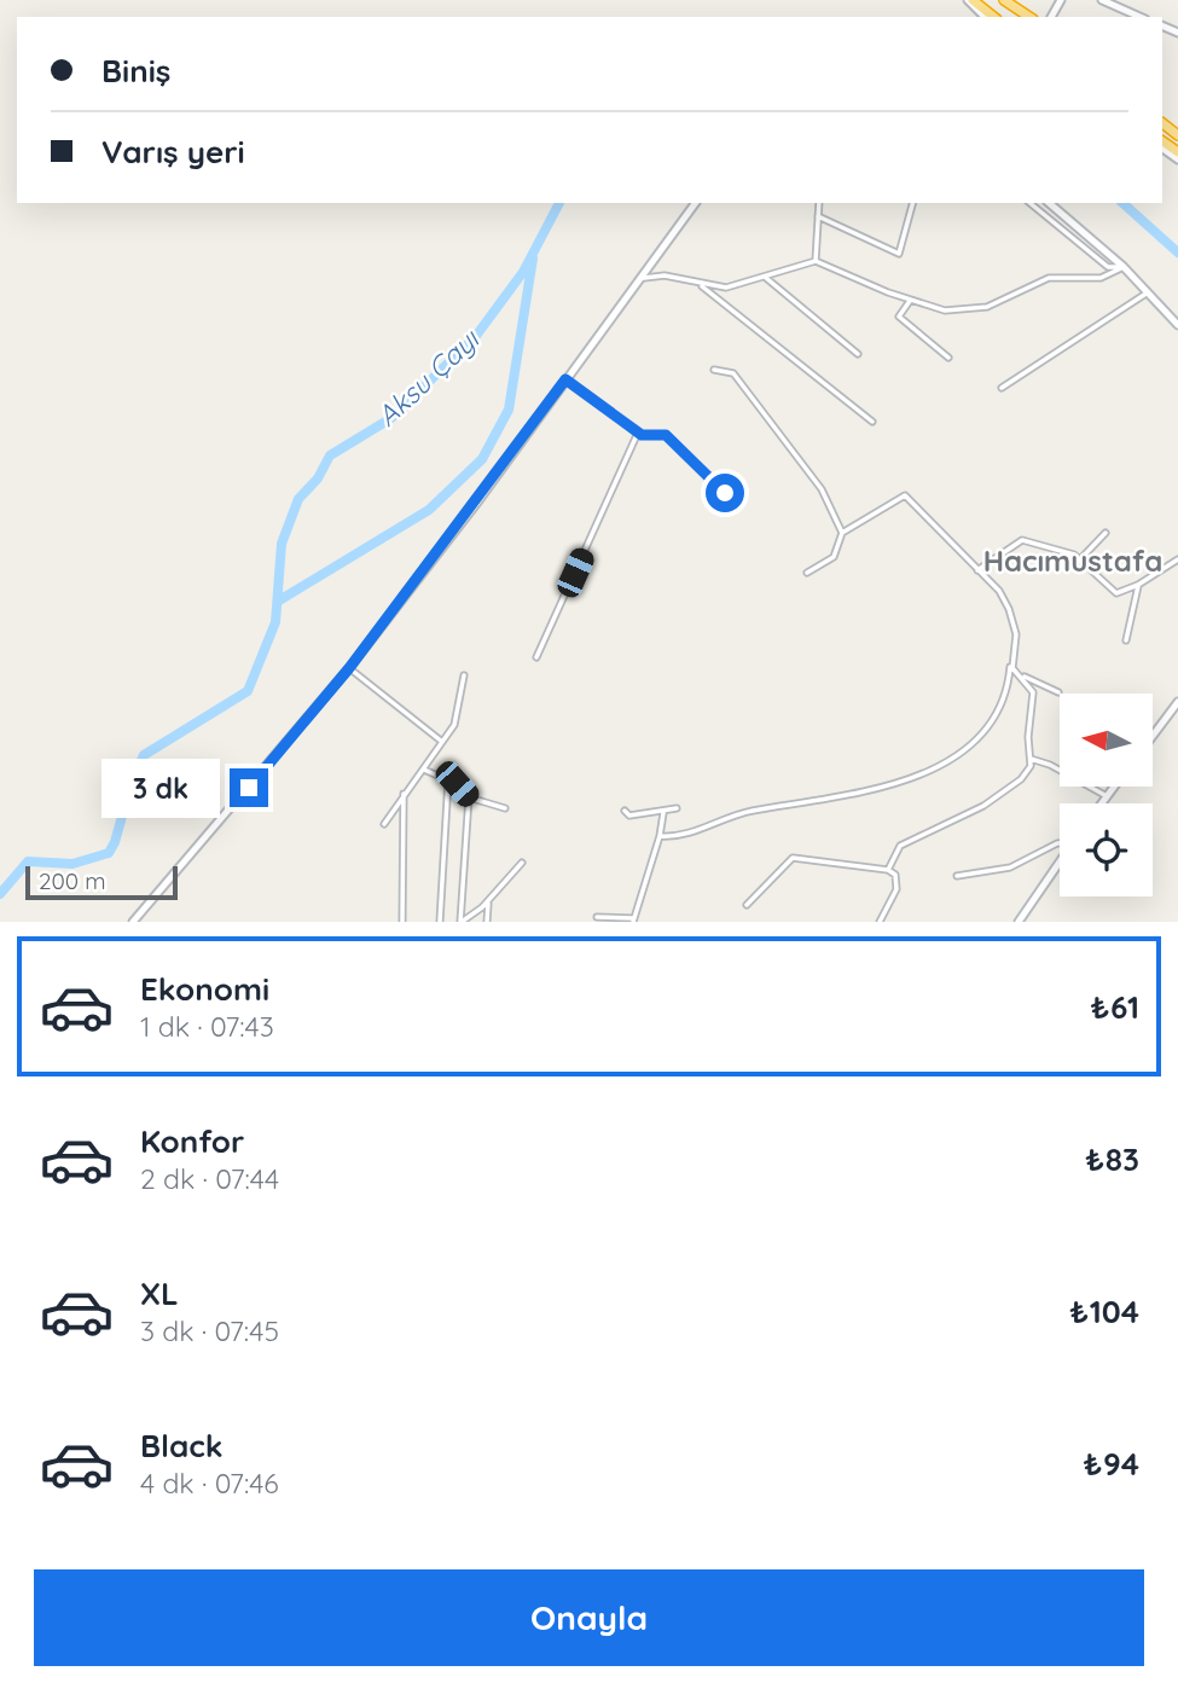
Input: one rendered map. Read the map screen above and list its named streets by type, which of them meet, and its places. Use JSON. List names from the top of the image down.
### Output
{
  "districts": ["Hacımustafa"],
  "water": ["Aksu Çayı"],
  "scale_bar": "200 m",
  "north": "left",
  "page": {
    "banner": ["Biniş", "Varış yeri"],
    "bubble": "3 dk",
    "scale": "200 m",
    "list": [
      {
        "name": "Ekonomi",
        "note": "1 dk · 07:43",
        "value": "₺61"
      },
      {
        "name": "Konfor",
        "note": "2 dk · 07:44",
        "value": "₺83"
      },
      {
        "name": "XL",
        "note": "3 dk · 07:45",
        "value": "₺104"
      },
      {
        "name": "Black",
        "note": "4 dk · 07:46",
        "value": "₺94"
      }
    ],
    "buttons": "Onayla"
  }
}
